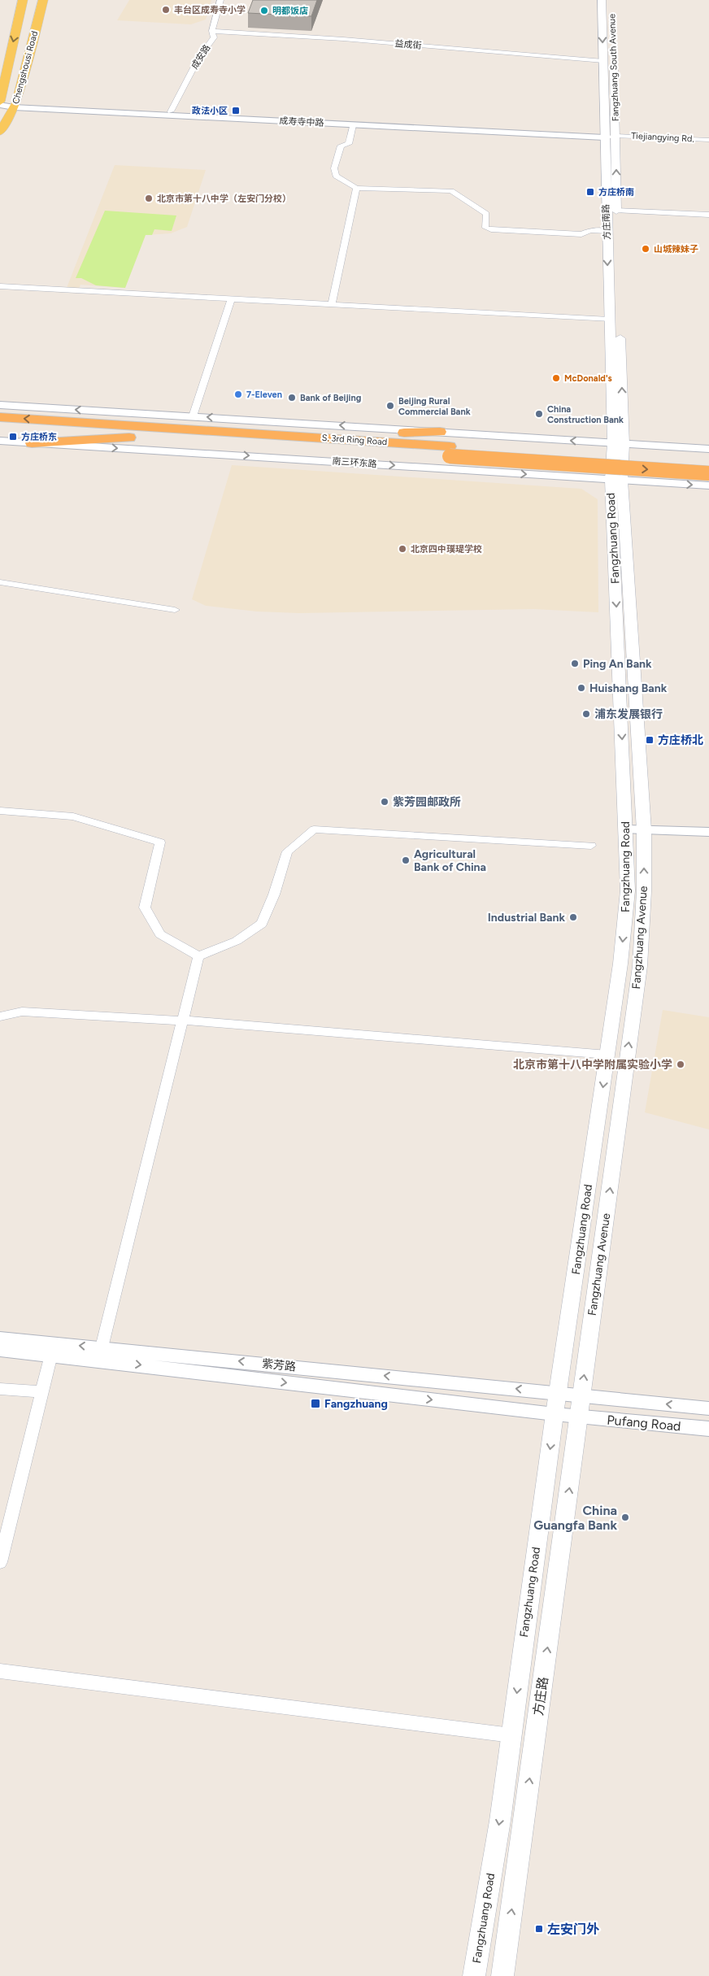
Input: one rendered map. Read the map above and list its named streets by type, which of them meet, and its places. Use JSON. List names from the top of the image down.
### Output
{
  "streets": {
    "highway": ["S. 3rd Ring Road"],
    "main road": [
      "Chengshousi Road",
      "Fangzhuang South Avenue",
      "方庄南路",
      "Fangzhuang Road",
      "Fangzhuang Avenue",
      "方庄路"
    ],
    "street": [
      "益成街",
      "成安路",
      "成寿寺中路",
      "Tiejiangying Rd.",
      "南三环东路",
      "紫芳路",
      "Pufang Road"
    ]
  },
  "crossings": [
    ["益成街", "成安路"],
    ["益成街", "方庄南路"],
    ["成安路", "成寿寺中路"],
    ["Chengshousi Road", "成寿寺中路"],
    ["Fangzhuang South Avenue", "成寿寺中路"],
    ["Fangzhuang South Avenue", "Tiejiangying Rd."],
    ["Fangzhuang South Avenue", "方庄南路"],
    ["成寿寺中路", "Tiejiangying Rd."],
    ["成寿寺中路", "方庄南路"],
    ["Tiejiangying Rd.", "方庄南路"],
    ["南三环东路", "Fangzhuang Road"],
    ["南三环东路", "Fangzhuang Avenue"],
    ["Fangzhuang Road", "Fangzhuang Avenue"],
    ["Fangzhuang Road", "紫芳路"],
    ["Fangzhuang Avenue", "紫芳路"],
    ["Fangzhuang Avenue", "Pufang Road"],
    ["Fangzhuang Avenue", "方庄路"],
    ["紫芳路", "Pufang Road"],
    ["紫芳路", "方庄路"],
    ["Pufang Road", "方庄路"]
  ],
  "one_way": ["Fangzhuang Road", "Fangzhuang Avenue", "方庄路"],
  "places": {
    "other": [
      "丰台区成寿寺小学",
      "明都饭店",
      "北京市第十八中学（左安门分校）",
      "山城辣妹子",
      "McDonald's",
      "7-Eleven",
      "Bank of Beijing",
      "Beijing Rural Commercial Bank",
      "China Construction Bank",
      "北京四中璞瑅学校",
      "Ping An Bank",
      "Huishang Bank",
      "浦东发展银行",
      "紫芳园邮政所",
      "Agricultural Bank of China",
      "Industrial Bank",
      "北京市第十八中学附属实验小学",
      "China Guangfa Bank"
    ],
    "transit": [
      "政法小区",
      "方庄桥南",
      "方庄桥东",
      "方庄桥北",
      "Fangzhuang",
      "左安门外"
    ]
  }
}
